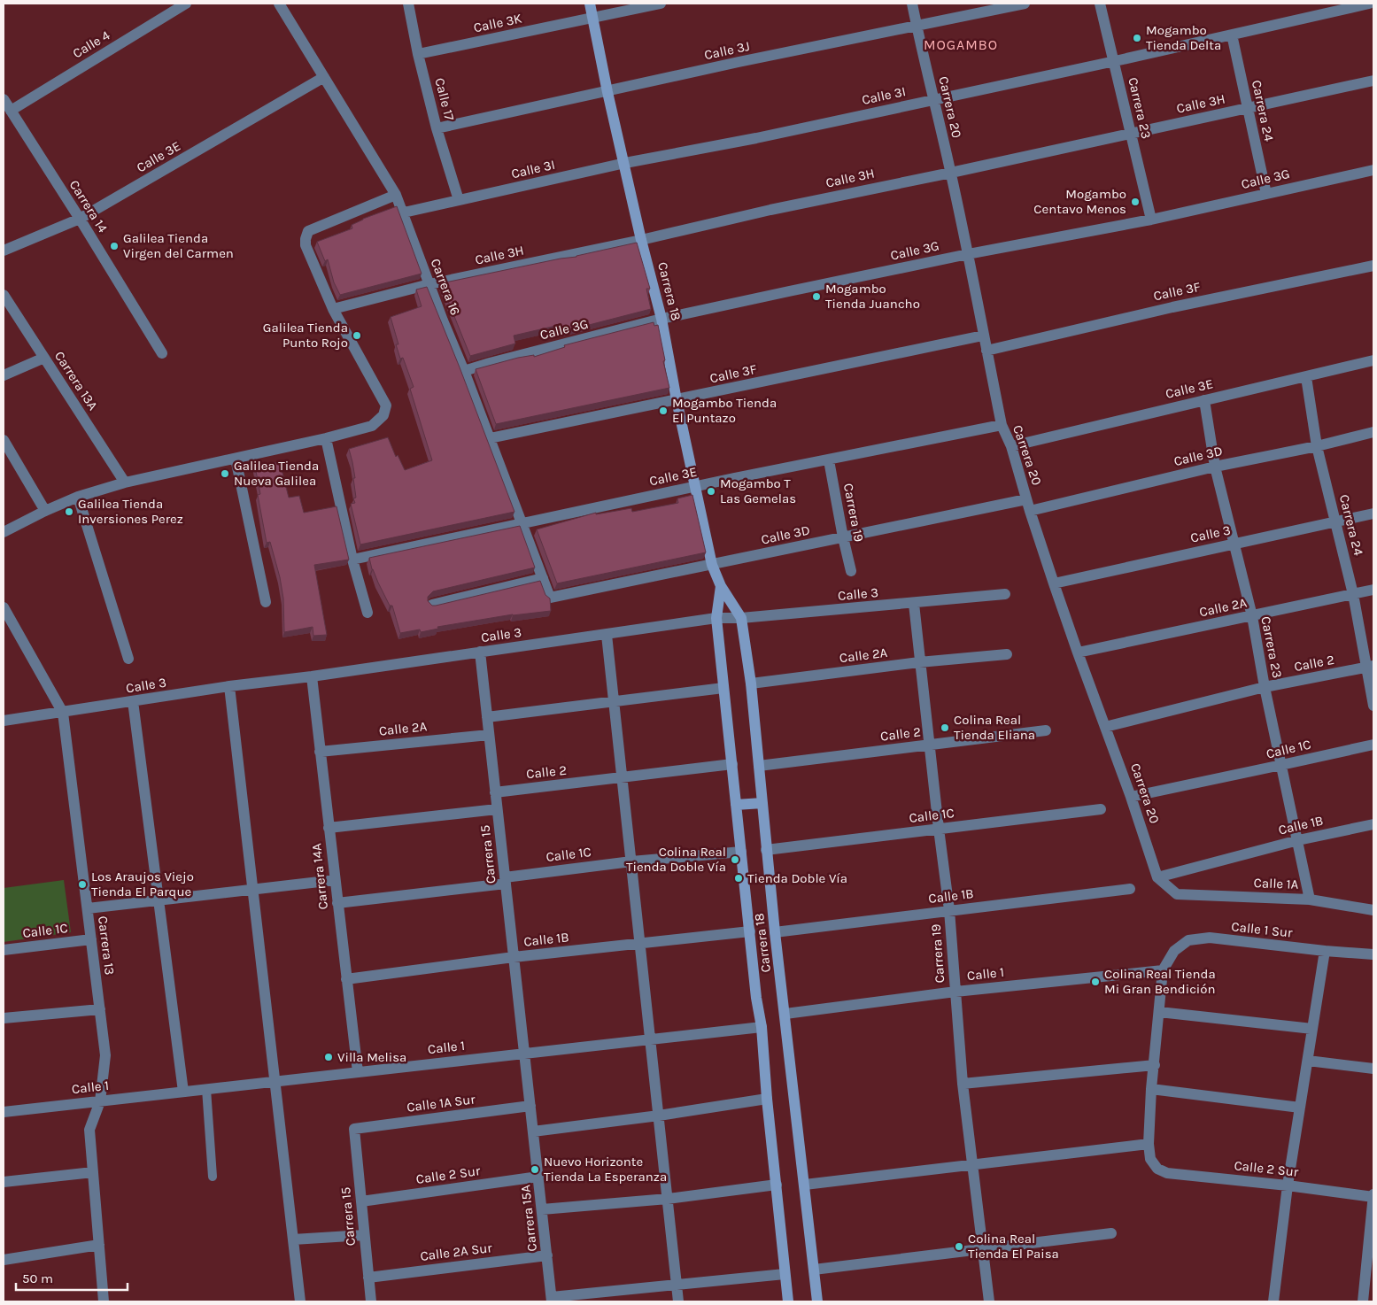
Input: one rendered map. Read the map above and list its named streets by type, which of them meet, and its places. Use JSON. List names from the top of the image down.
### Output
{
  "streets": {
    "street": [
      "Calle 3K",
      "Calle 4",
      "Calle 3J",
      "Calle 3I",
      "Calle 17",
      "Calle 3H",
      "Carrera 20",
      "Carrera 23",
      "Carrera 24",
      "Calle 3E",
      "Calle 3G",
      "Carrera 14",
      "Carrera 16",
      "Carrera 18",
      "Calle 3F",
      "Carrera 13A",
      "Calle 3D",
      "Carrera 19",
      "Calle 3",
      "Calle 2A",
      "Calle 2",
      "Calle 1C",
      "Calle 1B",
      "Carrera 15",
      "Carrera 14A",
      "Calle 1A",
      "Calle 1 Sur",
      "Carrera 13",
      "Calle 1",
      "Calle 1A Sur",
      "Calle 2 Sur",
      "Carrera 15A",
      "Calle 2A Sur"
    ]
  },
  "crossings": [
    ["Calle 3K", "Calle 17"],
    ["Calle 3K", "Carrera 18"],
    ["Calle 4", "Carrera 14"],
    ["Calle 3J", "Calle 17"],
    ["Calle 3J", "Carrera 20"],
    ["Calle 3J", "Carrera 18"],
    ["Calle 3I", "Calle 17"],
    ["Calle 3I", "Carrera 20"],
    ["Calle 3I", "Carrera 23"],
    ["Calle 3I", "Carrera 24"],
    ["Calle 3I", "Carrera 16"],
    ["Calle 3I", "Carrera 18"],
    ["Calle 3H", "Carrera 20"],
    ["Calle 3H", "Carrera 23"],
    ["Calle 3H", "Carrera 24"],
    ["Calle 3H", "Carrera 16"],
    ["Calle 3H", "Carrera 18"],
    ["Carrera 20", "Calle 3E"],
    ["Carrera 20", "Calle 3G"],
    ["Carrera 20", "Calle 3F"],
    ["Carrera 20", "Calle 3D"],
    ["Carrera 20", "Calle 3"],
    ["Carrera 20", "Calle 2A"],
    ["Carrera 20", "Calle 2"],
    ["Carrera 20", "Calle 1C"],
    ["Carrera 20", "Calle 1B"],
    ["Carrera 20", "Calle 1A"],
    ["Carrera 23", "Calle 3E"],
    ["Carrera 23", "Calle 3G"],
    ["Carrera 23", "Calle 3D"],
    ["Carrera 23", "Calle 3"],
    ["Carrera 23", "Calle 2A"],
    ["Carrera 23", "Calle 2"],
    ["Carrera 23", "Calle 1C"],
    ["Carrera 23", "Calle 1B"],
    ["Carrera 23", "Calle 1A"],
    ["Carrera 24", "Calle 3E"],
    ["Carrera 24", "Calle 3G"],
    ["Carrera 24", "Calle 3D"],
    ["Carrera 24", "Calle 3"],
    ["Carrera 24", "Calle 2A"],
    ["Carrera 24", "Calle 2"],
    ["Calle 3E", "Carrera 14"],
    ["Calle 3E", "Carrera 16"],
    ["Calle 3E", "Carrera 18"],
    ["Calle 3E", "Carrera 19"],
    ["Calle 3G", "Carrera 16"],
    ["Calle 3G", "Carrera 18"],
    ["Carrera 16", "Calle 3F"],
    ["Carrera 16", "Calle 3D"],
    ["Carrera 18", "Calle 3F"],
    ["Carrera 18", "Calle 3D"],
    ["Carrera 18", "Calle 3"],
    ["Carrera 18", "Calle 2A"],
    ["Carrera 18", "Calle 2"],
    ["Carrera 18", "Calle 1C"],
    ["Carrera 18", "Calle 1B"],
    ["Carrera 18", "Calle 1"],
    ["Calle 3D", "Carrera 19"],
    ["Carrera 19", "Calle 3"],
    ["Carrera 19", "Calle 2A"],
    ["Carrera 19", "Calle 2"],
    ["Carrera 19", "Calle 1C"],
    ["Carrera 19", "Calle 1B"],
    ["Carrera 19", "Calle 1"],
    ["Calle 3", "Carrera 15"],
    ["Calle 3", "Carrera 14A"],
    ["Calle 3", "Carrera 13"],
    ["Calle 2A", "Carrera 15"],
    ["Calle 2A", "Carrera 14A"],
    ["Calle 2", "Carrera 15"],
    ["Calle 1C", "Carrera 15"],
    ["Calle 1C", "Carrera 14A"],
    ["Calle 1C", "Carrera 13"],
    ["Calle 1B", "Carrera 15"],
    ["Calle 1B", "Carrera 14A"],
    ["Calle 1B", "Calle 1A"],
    ["Carrera 15", "Calle 1"],
    ["Carrera 15", "Calle 1A Sur"],
    ["Carrera 15", "Calle 2 Sur"],
    ["Carrera 15", "Carrera 15A"],
    ["Carrera 15", "Calle 2A Sur"],
    ["Carrera 14A", "Calle 1"],
    ["Calle 1 Sur", "Calle 1"],
    ["Carrera 13", "Calle 1"],
    ["Calle 1", "Carrera 15A"],
    ["Calle 1A Sur", "Carrera 15A"],
    ["Calle 2 Sur", "Carrera 15A"],
    ["Carrera 15A", "Calle 2A Sur"]
  ],
  "districts": ["MOGAMBO"],
  "places": [
    "Mogambo Tienda Delta",
    "Mogambo Centavo Menos",
    "Galilea Tienda Virgen del Carmen",
    "Mogambo Tienda Juancho",
    "Galilea Tienda Punto Rojo",
    "Mogambo Tienda El Puntazo",
    "Galilea Tienda Nueva Galilea",
    "Mogambo T Las Gemelas",
    "Galilea Tienda Inversiones Perez",
    "Colina Real Tienda Eliana",
    "Colina Real Tienda Doble Vía",
    "Tienda Doble Vía",
    "Los Araujos Viejo Tienda El Parque",
    "Colina Real Tienda Mi Gran Bendición",
    "Villa Melisa",
    "Nuevo Horizonte Tienda La Esperanza",
    "Colina Real Tienda El Paisa"
  ],
  "scale_bar": "50 m"
}
